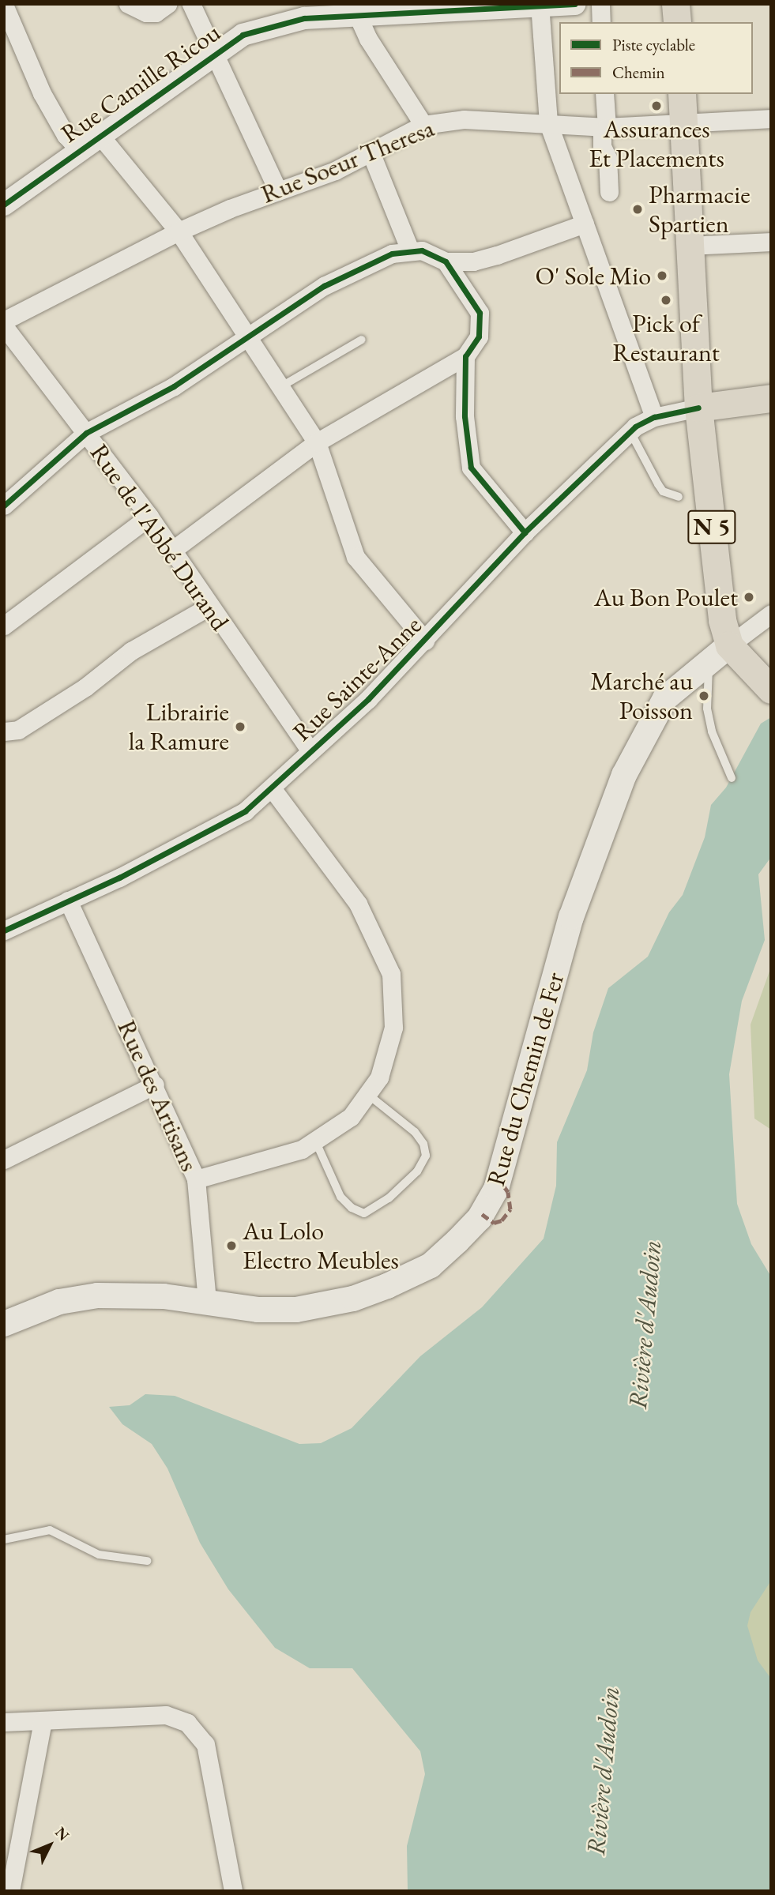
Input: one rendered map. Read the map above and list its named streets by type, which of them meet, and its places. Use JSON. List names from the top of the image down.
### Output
{
  "streets": {
    "main road": ["N 5", "Rue Sainte-Anne", "Rue du Chemin de Fer"],
    "street": [
      "Rue Camille Ricou",
      "Rue Soeur Theresa",
      "Rue de l'Abbé Durand",
      "Rue des Artisans"
    ]
  },
  "crossings": [
    ["Rue Soeur Theresa", "N 5"],
    ["N 5", "Rue Sainte-Anne"],
    ["N 5", "Rue du Chemin de Fer"],
    ["Rue de l'Abbé Durand", "Rue Sainte-Anne"],
    ["Rue Sainte-Anne", "Rue des Artisans"],
    ["Rue du Chemin de Fer", "Rue des Artisans"]
  ],
  "water": ["Rivière d'Audoin"],
  "places": [
    "Assurances Et Placements",
    "Pharmacie Spartien",
    "O' Sole Mio",
    "Pick of Restaurant",
    "Au Bon Poulet",
    "Marché au Poisson",
    "Librairie la Ramure",
    "Au Lolo Electro Meubles"
  ],
  "legend": ["Piste cyclable", "Chemin"],
  "north": "top right"
}
